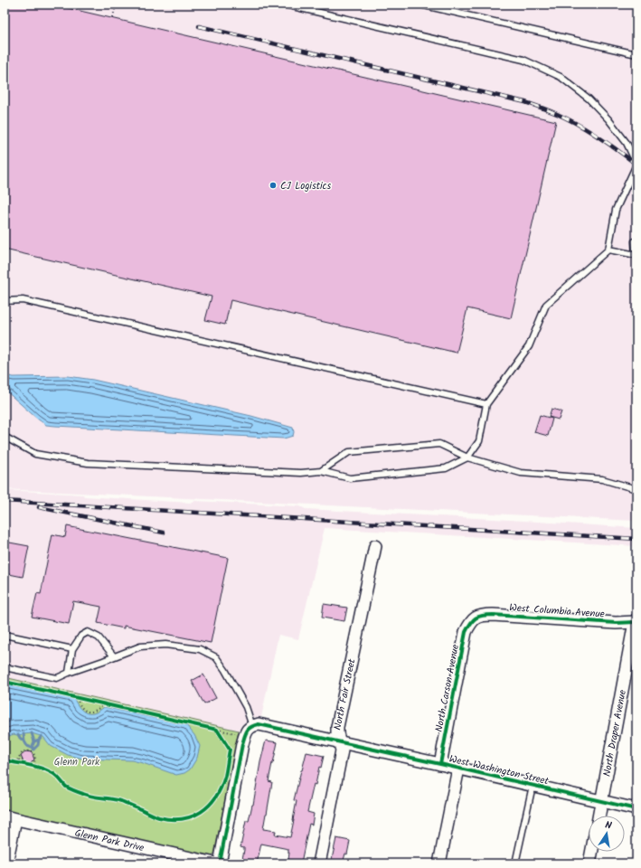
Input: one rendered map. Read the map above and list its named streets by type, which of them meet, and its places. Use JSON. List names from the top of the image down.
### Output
{
  "streets": {
    "street": [
      "West Columbia Avenue",
      "North Carson Avenue",
      "North Fair Street",
      "North Draper Avenue",
      "West Washington Street",
      "Glenn Park Drive"
    ]
  },
  "crossings": [
    ["West Columbia Avenue", "North Carson Avenue"],
    ["West Columbia Avenue", "North Draper Avenue"],
    ["North Carson Avenue", "West Washington Street"],
    ["North Fair Street", "West Washington Street"],
    ["North Draper Avenue", "West Washington Street"]
  ],
  "parks": ["Glenn Park"],
  "places": ["CJ Logistics"],
  "north": "top"
}
